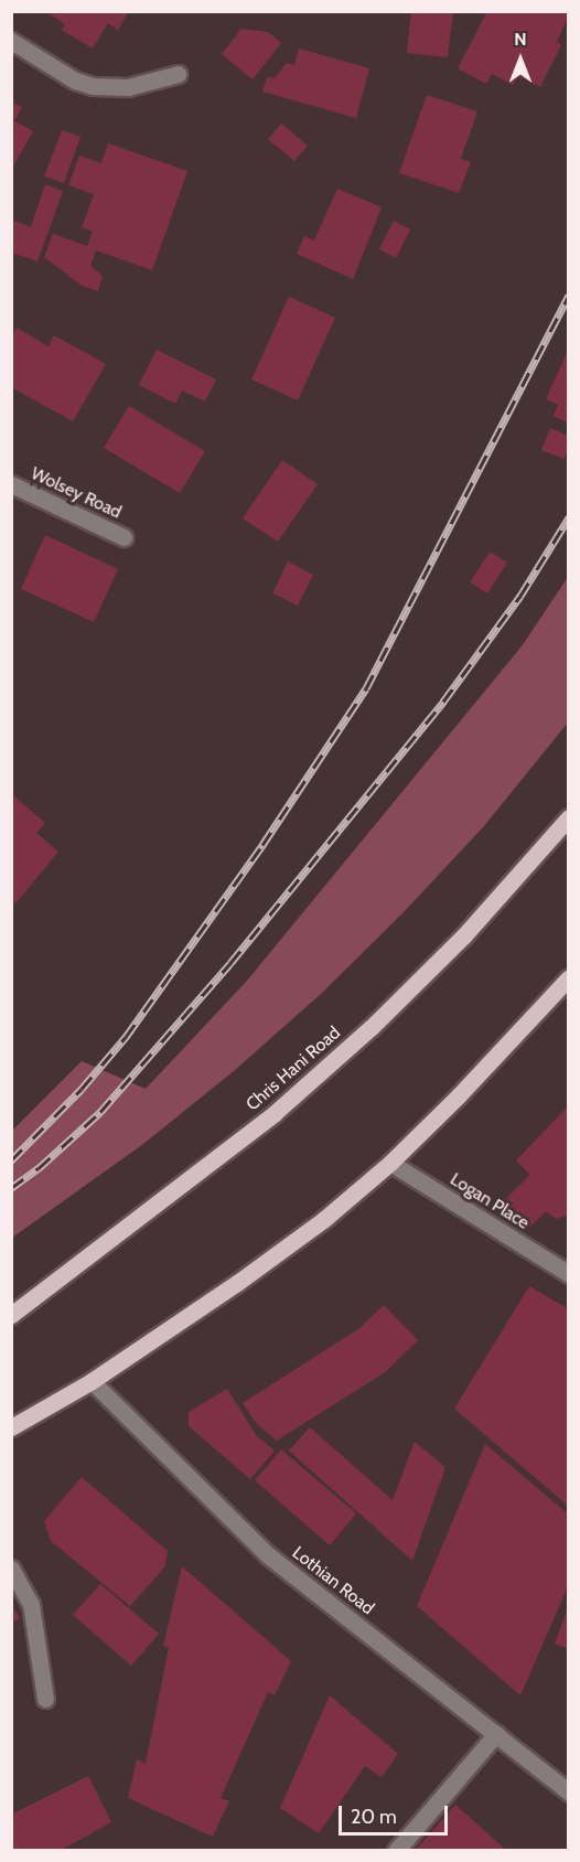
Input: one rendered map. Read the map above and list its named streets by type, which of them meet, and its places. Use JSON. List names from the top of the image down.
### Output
{
  "streets": {
    "main road": ["Chris Hani Road"],
    "street": ["Wolsey Road", "Logan Place", "Lothian Road"]
  },
  "scale_bar": "20 m",
  "north": "top"
}
